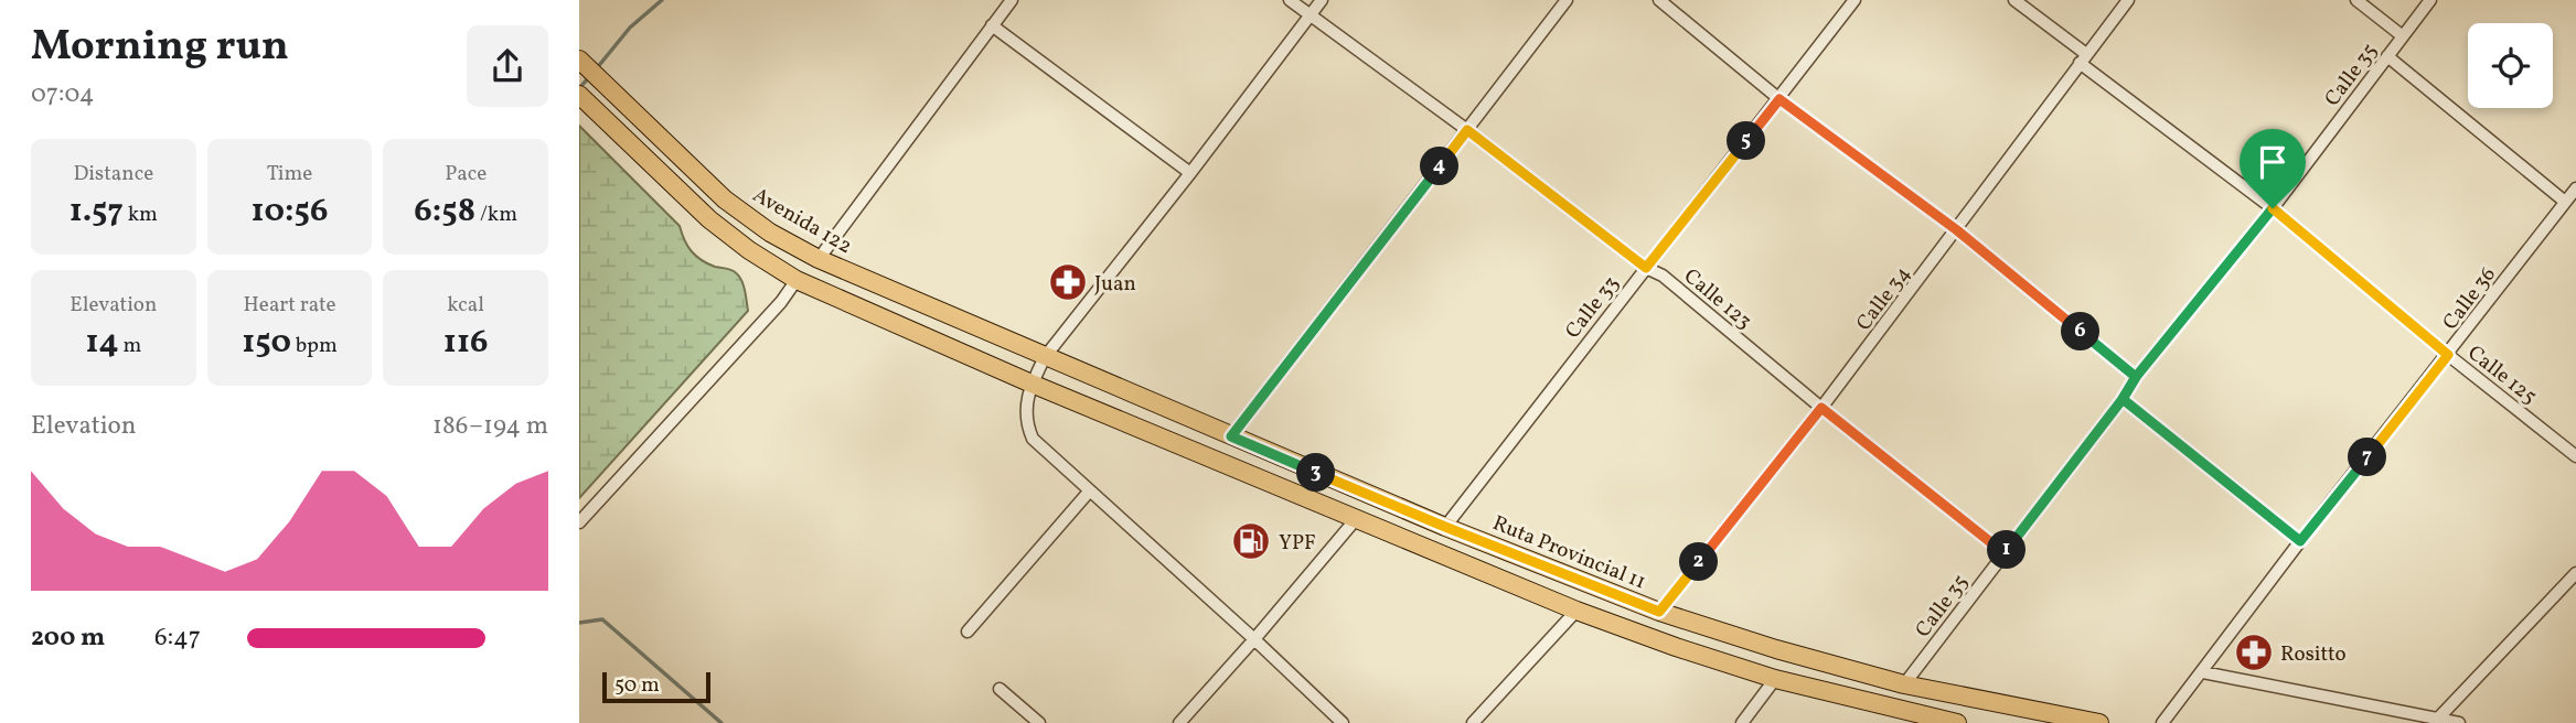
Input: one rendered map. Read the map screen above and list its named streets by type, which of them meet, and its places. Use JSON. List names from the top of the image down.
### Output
{
  "streets": {
    "main road": ["Avenida 122", "Ruta Provincial 11"],
    "street": [
      "Calle 35",
      "Calle 123",
      "Calle 34",
      "Calle 36",
      "Calle 33",
      "Calle 125"
    ]
  },
  "crossings": [
    ["Calle 35", "Calle 123"],
    ["Calle 35", "Calle 125"],
    ["Calle 35", "Ruta Provincial 11"],
    ["Avenida 122", "Ruta Provincial 11"],
    ["Calle 123", "Calle 34"],
    ["Calle 123", "Calle 33"],
    ["Calle 34", "Calle 125"],
    ["Calle 34", "Ruta Provincial 11"],
    ["Calle 36", "Calle 125"],
    ["Calle 33", "Ruta Provincial 11"]
  ],
  "places": {
    "pharmacy": ["Juan", "Rositto"],
    "fuel station": ["YPF"]
  },
  "scale_bar": "50 m",
  "page": {
    "heading": ["Morning run", "07:04"],
    "pins": [
      "5",
      "4",
      "6",
      "7",
      "3",
      "1",
      "2"
    ],
    "stats": [
      ["Distance", "1.57 km"],
      ["Time", "10:56"],
      ["Pace", "6:58 /km"],
      ["Elevation", "14 m"],
      ["Heart rate", "150 bpm"],
      ["kcal", "116"]
    ],
    "chart": ["Elevation", "186–194 m"],
    "list": [
      {
        "name": "200 m",
        "note": "6:47"
      }
    ],
    "scale": "50 m"
  }
}
